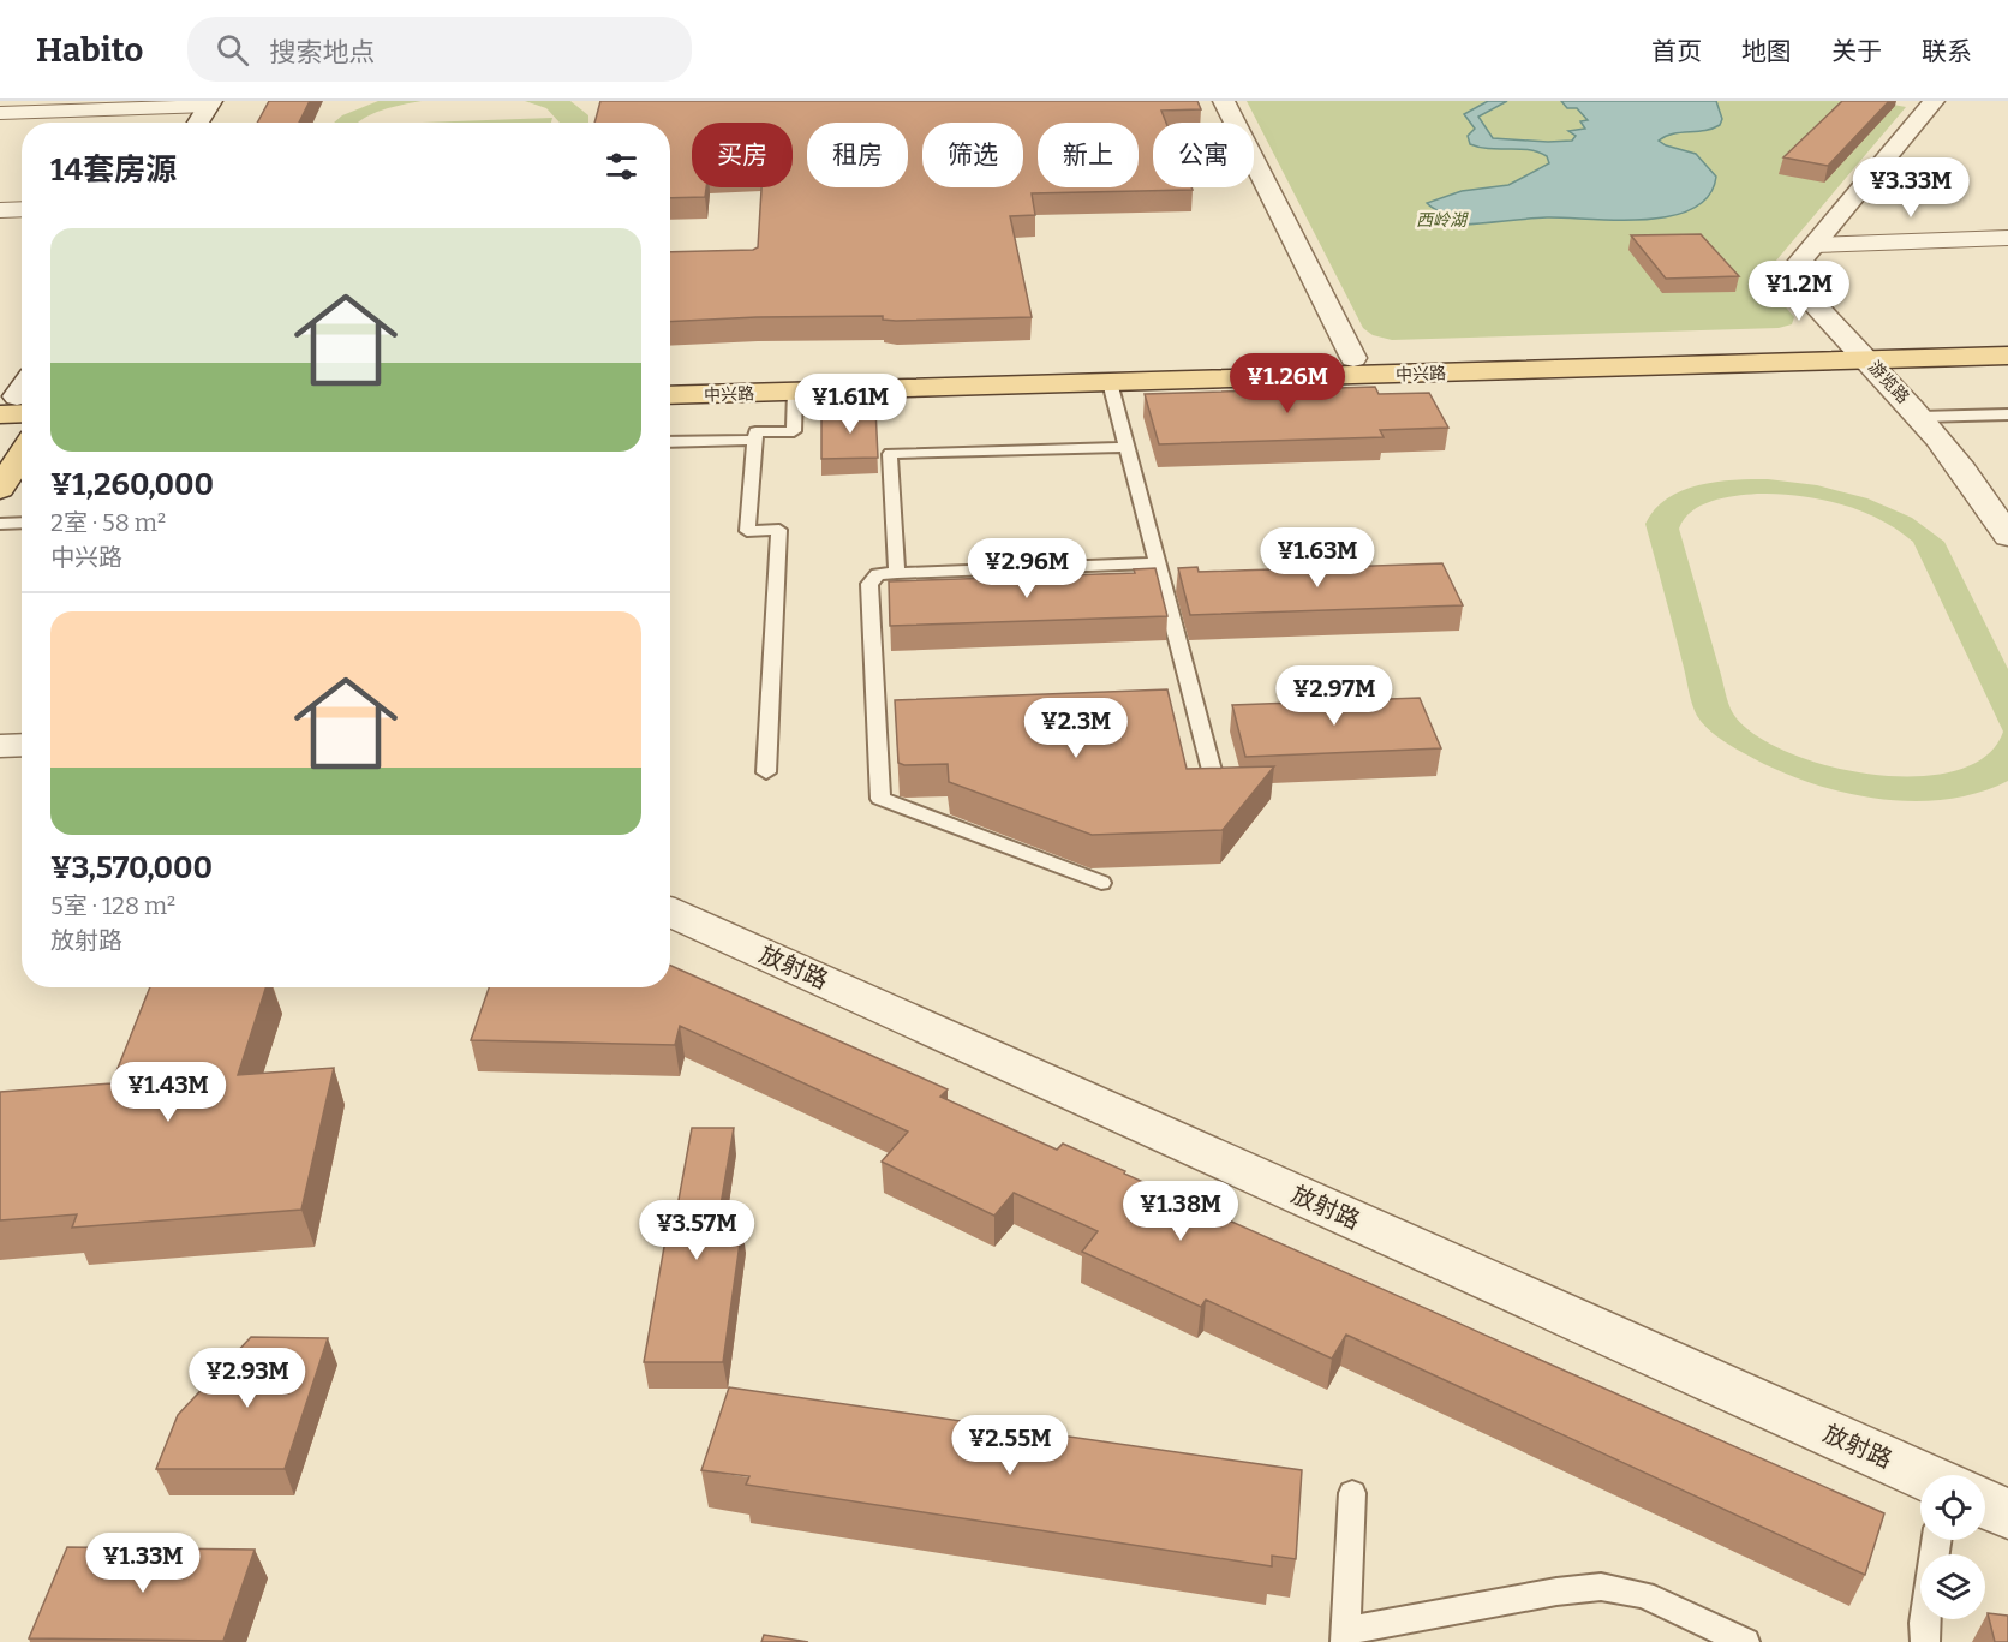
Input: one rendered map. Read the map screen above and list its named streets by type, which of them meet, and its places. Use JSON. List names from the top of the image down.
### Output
{
  "streets": {
    "main road": ["中兴路"],
    "street": ["游览路", "放射路"]
  },
  "crossings": [
    ["中兴路", "游览路"]
  ],
  "parks": ["西岭湖"],
  "page": {
    "header": "Habito",
    "search": "搜索地点",
    "nav": [
      "首页",
      "地图",
      "关于",
      "联系"
    ],
    "chip": [
      "买房",
      "租房",
      "筛选",
      "新上",
      "公寓"
    ],
    "heading": "14套房源",
    "price": [
      "¥3.33M",
      "¥1.2M",
      "¥1.26M",
      "¥1.61M",
      "¥1.63M",
      "¥2.96M",
      "¥2.97M",
      "¥2.3M",
      "¥1.43M",
      "¥1.38M",
      "¥3.57M",
      "¥2.93M",
      "¥2.55M",
      "¥1.33M"
    ],
    "list": [
      {
        "name": "¥1,260,000",
        "note": "2室 · 58 m² · 中兴路"
      },
      {
        "name": "¥3,570,000",
        "note": "5室 · 128 m² · 放射路"
      }
    ]
  }
}
